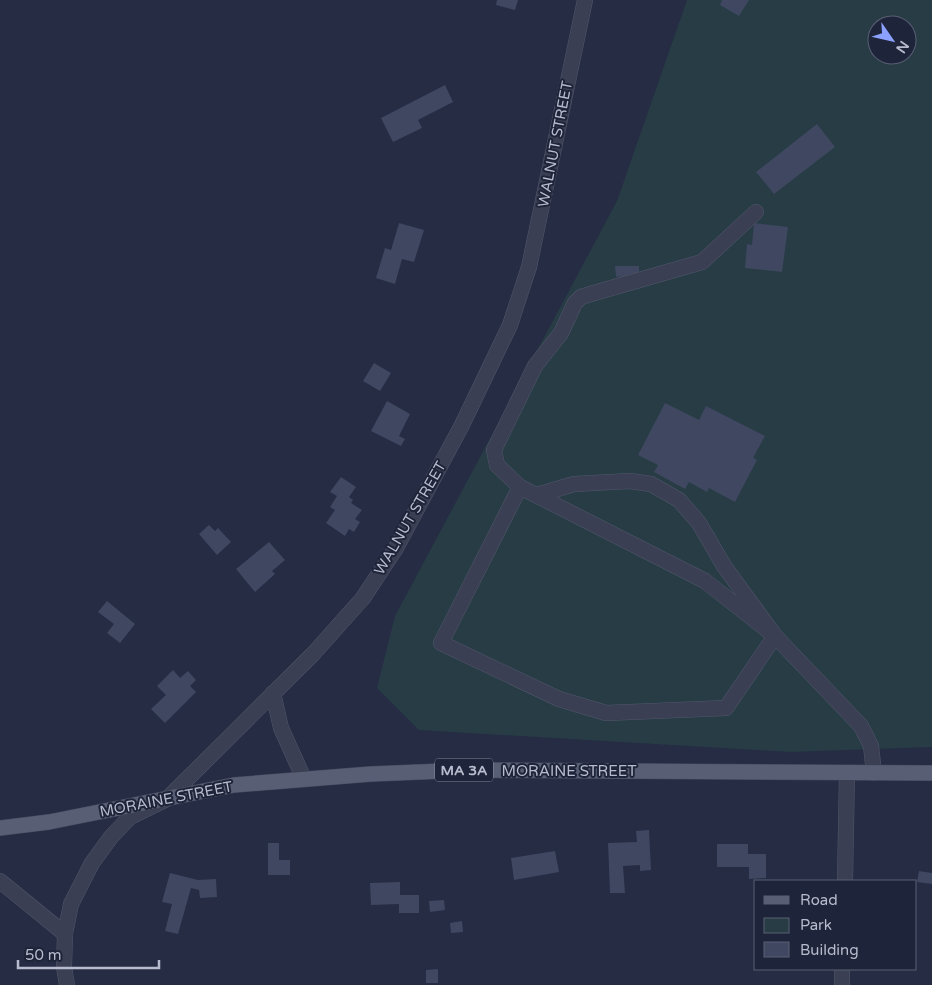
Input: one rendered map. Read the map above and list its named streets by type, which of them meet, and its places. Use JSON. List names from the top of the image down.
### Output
{
  "streets": {
    "main road": ["MA 3A", "MORAINE STREET"],
    "street": ["WALNUT STREET"]
  },
  "crossings": [
    ["WALNUT STREET", "MORAINE STREET"]
  ],
  "legend": ["Road", "Park", "Building"],
  "scale_bar": "50 m",
  "north": "bottom right"
}
